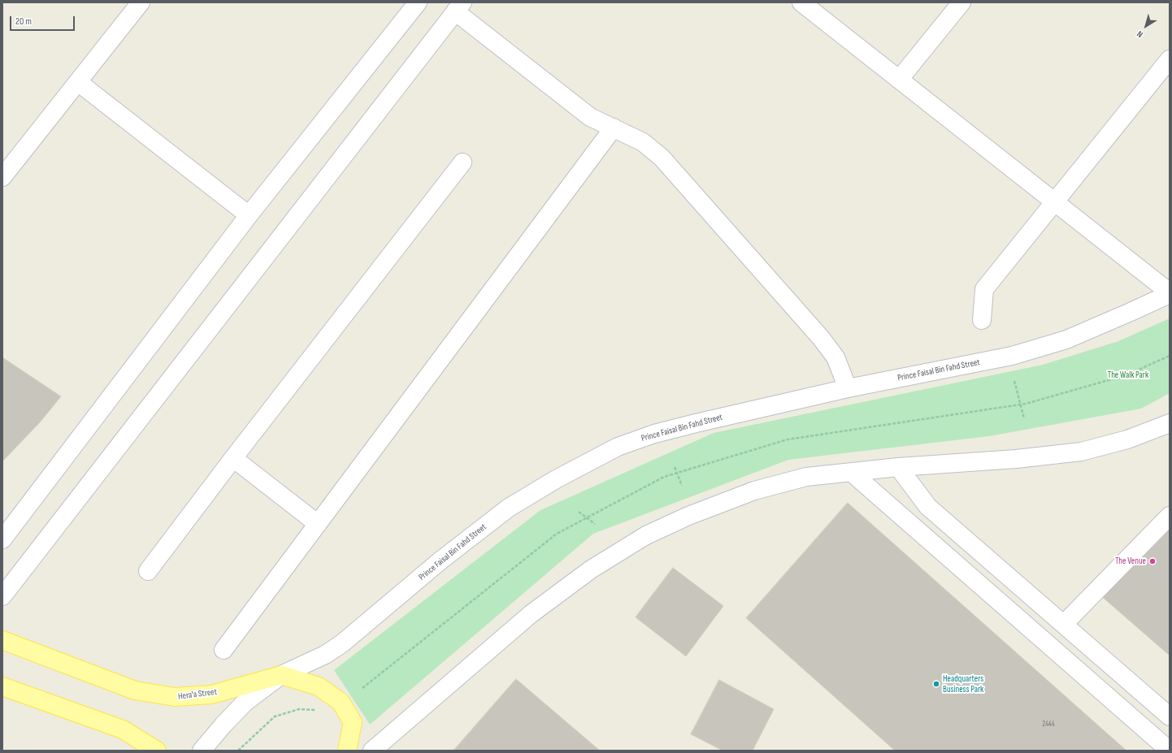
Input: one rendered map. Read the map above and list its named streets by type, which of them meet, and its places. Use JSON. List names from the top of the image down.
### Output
{
  "streets": {
    "main road": ["Hera'a Street"],
    "street": ["Prince Faisal Bin Fahd Street"]
  },
  "crossings": [
    ["Prince Faisal Bin Fahd Street", "Hera'a Street"]
  ],
  "parks": ["The Walk Park"],
  "places": ["The Venue", "Headquarters Business Park"],
  "house_numbers": ["2444"],
  "scale_bar": "20 m",
  "north": "bottom left"
}
